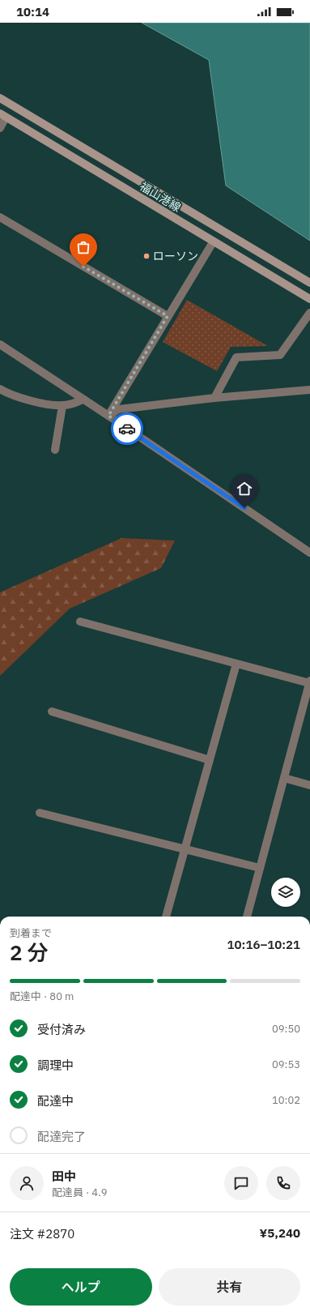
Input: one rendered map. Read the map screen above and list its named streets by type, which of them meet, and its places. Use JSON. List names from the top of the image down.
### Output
{
  "streets": {
    "main road": ["福山港線"]
  },
  "places": ["ローソン"],
  "page": {
    "status": "10:14",
    "heading": ["2 分", "到着まで", "10:16–10:21"],
    "panel": [
      "田中",
      "配達員 · 4.9",
      "注文 #2870",
      "¥5,240"
    ],
    "bar": "配達中 · 80 m",
    "list": [
      ["受付済み", "09:50"],
      ["調理中", "09:53"],
      ["配達中", "10:02"],
      "配達完了"
    ],
    "buttons": ["ヘルプ", "共有"]
  }
}
